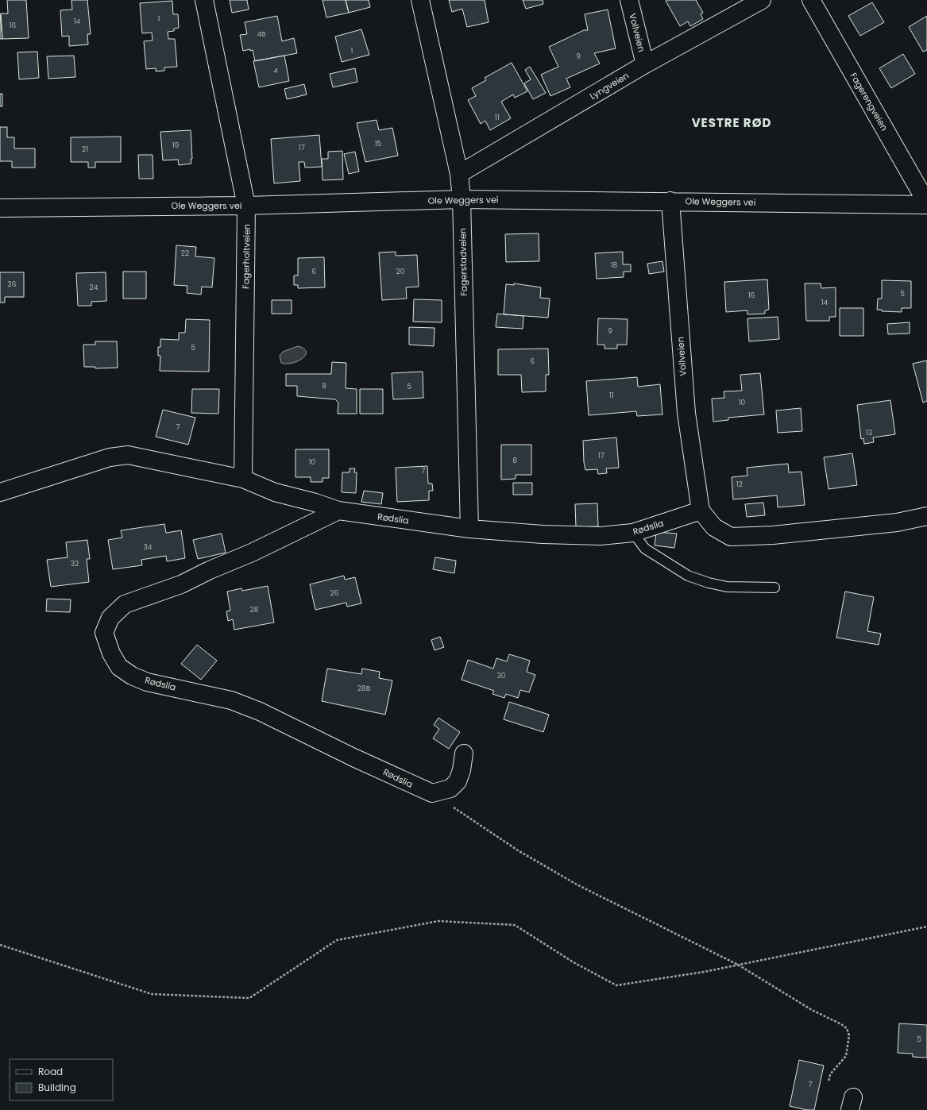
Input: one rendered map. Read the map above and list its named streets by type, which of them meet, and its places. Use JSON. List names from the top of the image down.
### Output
{
  "streets": {
    "street": [
      "Vollveien",
      "Lyngveien",
      "Fagerengveien",
      "Ole Weggers vei",
      "Fagerholtveien",
      "Fagerstadveien",
      "Rødslia"
    ]
  },
  "crossings": [
    ["Vollveien", "Lyngveien"],
    ["Vollveien", "Ole Weggers vei"],
    ["Vollveien", "Rødslia"],
    ["Lyngveien", "Fagerstadveien"],
    ["Fagerengveien", "Ole Weggers vei"],
    ["Ole Weggers vei", "Fagerholtveien"],
    ["Ole Weggers vei", "Fagerstadveien"],
    ["Fagerholtveien", "Rødslia"],
    ["Fagerstadveien", "Rødslia"]
  ],
  "districts": ["VESTRE RØD"],
  "house_numbers": [
    "1",
    "14",
    "16",
    "4B",
    "1",
    "9",
    "4",
    "11",
    "15",
    "19",
    "17",
    "21",
    "22",
    "18",
    "6",
    "20",
    "26",
    "24",
    "5",
    "16",
    "14",
    "9",
    "5",
    "6",
    "8",
    "5",
    "11",
    "10",
    "7",
    "13",
    "17",
    "8",
    "10",
    "7",
    "12",
    "34",
    "32",
    "26",
    "28",
    "30",
    "28B",
    "5",
    "7"
  ],
  "legend": ["Road", "Building"]
}
